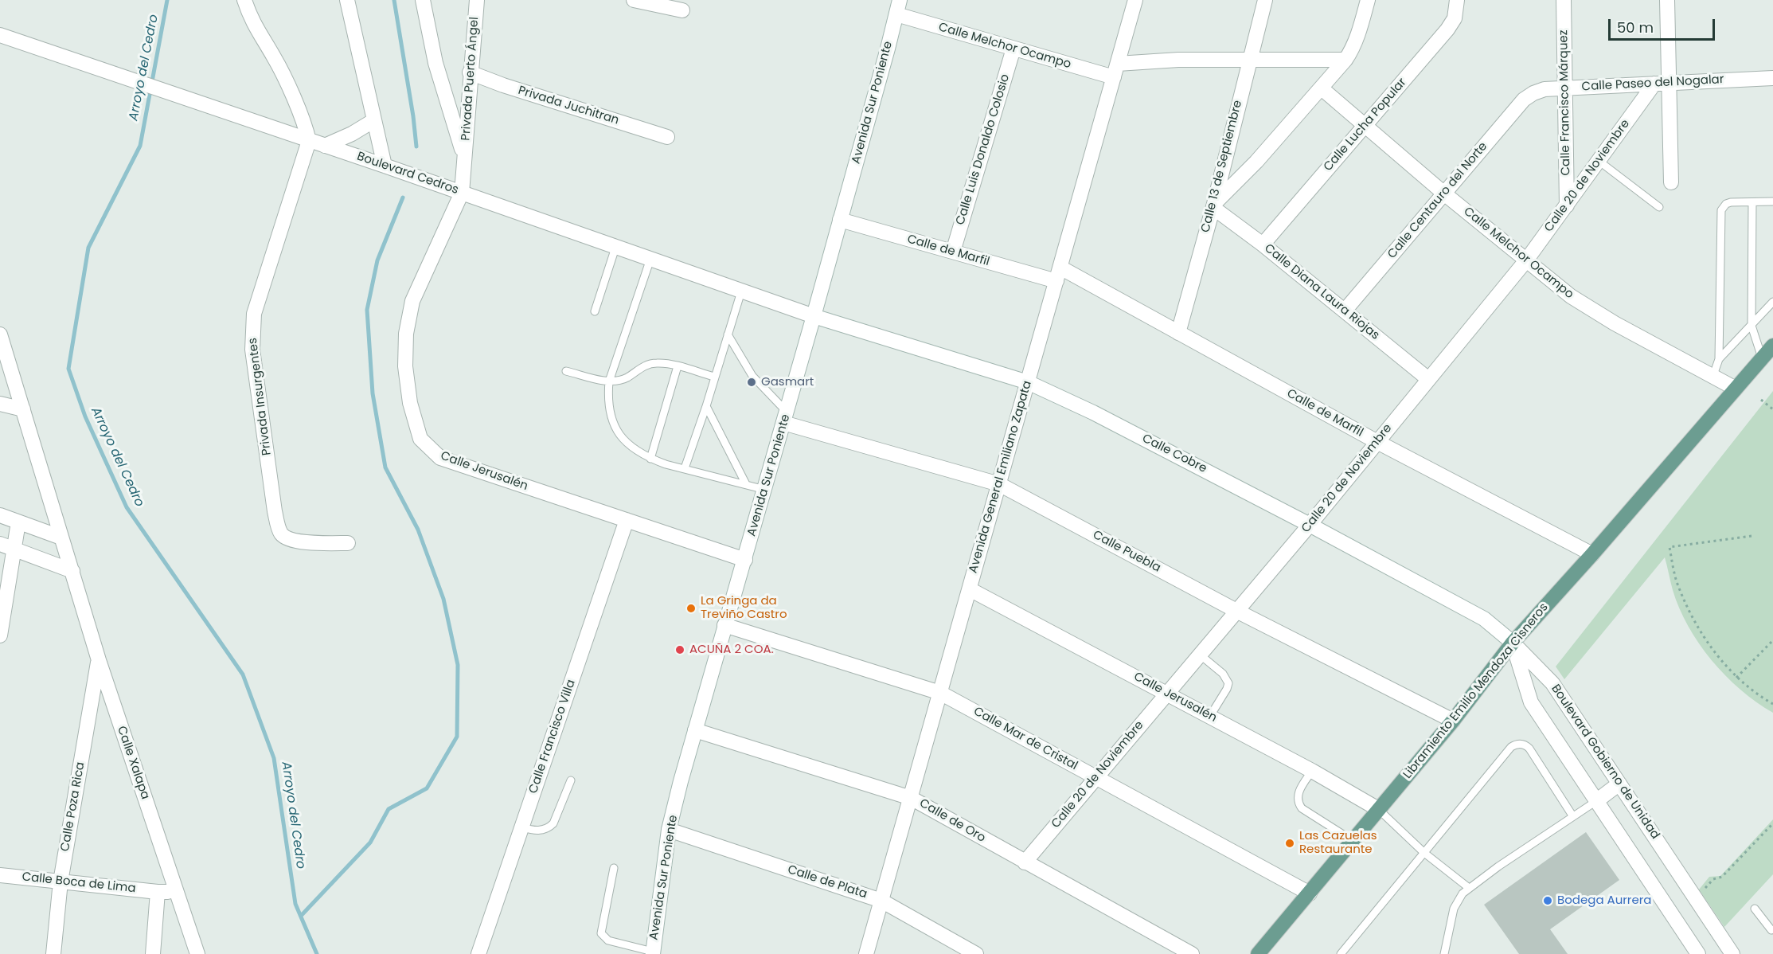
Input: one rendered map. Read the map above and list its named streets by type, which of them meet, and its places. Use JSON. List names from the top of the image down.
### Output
{
  "streets": {
    "main road": ["Libramiento Emilio Mendoza Cisneros"],
    "street": [
      "Calle Melchor Ocampo",
      "Privada Puerto Ángel",
      "Calle Paseo del Nogalar",
      "Avenida Sur Poniente",
      "Calle Francisco Márquez",
      "Privada Juchitran",
      "Calle Lucha Popular",
      "Calle Luis Donaldo Colosio",
      "Calle 13 de Septiembre",
      "Boulevard Cedros",
      "Calle 20 de Noviembre",
      "Calle Centauro del Norte",
      "Calle de Marfil",
      "Calle Diana Laura Riojas",
      "Privada Insurgentes",
      "Calle Cobre",
      "Calle Jerusalén",
      "Avenida General Emiliano Zapata",
      "Calle Puebla",
      "Calle Francisco Villa",
      "Calle Mar de Cristal",
      "Boulevard Gobierno de Unidad",
      "Calle Xalapa",
      "Calle Poza Rica",
      "Calle de Oro",
      "Calle de Plata",
      "Calle Boca de Lima"
    ]
  },
  "crossings": [
    ["Calle Melchor Ocampo", "Avenida Sur Poniente"],
    ["Calle Melchor Ocampo", "Calle Lucha Popular"],
    ["Calle Melchor Ocampo", "Calle Luis Donaldo Colosio"],
    ["Calle Melchor Ocampo", "Calle 13 de Septiembre"],
    ["Calle Melchor Ocampo", "Calle 20 de Noviembre"],
    ["Calle Melchor Ocampo", "Calle Centauro del Norte"],
    ["Calle Melchor Ocampo", "Avenida General Emiliano Zapata"],
    ["Calle Melchor Ocampo", "Libramiento Emilio Mendoza Cisneros"],
    ["Privada Puerto Ángel", "Privada Juchitran"],
    ["Privada Puerto Ángel", "Boulevard Cedros"],
    ["Privada Puerto Ángel", "Calle Jerusalén"],
    ["Calle Paseo del Nogalar", "Calle Francisco Márquez"],
    ["Calle Paseo del Nogalar", "Calle 20 de Noviembre"],
    ["Calle Paseo del Nogalar", "Calle Centauro del Norte"],
    ["Avenida Sur Poniente", "Boulevard Cedros"],
    ["Avenida Sur Poniente", "Calle de Marfil"],
    ["Avenida Sur Poniente", "Calle Cobre"],
    ["Avenida Sur Poniente", "Calle Jerusalén"],
    ["Avenida Sur Poniente", "Calle Puebla"],
    ["Avenida Sur Poniente", "Calle Mar de Cristal"],
    ["Avenida Sur Poniente", "Calle de Oro"],
    ["Avenida Sur Poniente", "Calle de Plata"],
    ["Calle Francisco Márquez", "Calle 20 de Noviembre"],
    ["Calle Lucha Popular", "Calle Diana Laura Riojas"],
    ["Calle Luis Donaldo Colosio", "Calle de Marfil"],
    ["Calle 13 de Septiembre", "Calle de Marfil"],
    ["Calle 13 de Septiembre", "Calle Diana Laura Riojas"],
    ["Boulevard Cedros", "Privada Insurgentes"],
    ["Boulevard Cedros", "Calle Cobre"],
    ["Boulevard Cedros", "Calle Jerusalén"],
    ["Calle 20 de Noviembre", "Calle de Marfil"],
    ["Calle 20 de Noviembre", "Calle Diana Laura Riojas"],
    ["Calle 20 de Noviembre", "Calle Cobre"],
    ["Calle 20 de Noviembre", "Calle Jerusalén"],
    ["Calle 20 de Noviembre", "Calle Puebla"],
    ["Calle 20 de Noviembre", "Calle Mar de Cristal"],
    ["Calle 20 de Noviembre", "Calle de Oro"],
    ["Calle Centauro del Norte", "Calle Diana Laura Riojas"],
    ["Calle de Marfil", "Avenida General Emiliano Zapata"],
    ["Calle de Marfil", "Libramiento Emilio Mendoza Cisneros"],
    ["Calle Cobre", "Avenida General Emiliano Zapata"],
    ["Calle Cobre", "Libramiento Emilio Mendoza Cisneros"],
    ["Calle Cobre", "Boulevard Gobierno de Unidad"],
    ["Calle Jerusalén", "Avenida General Emiliano Zapata"],
    ["Calle Jerusalén", "Libramiento Emilio Mendoza Cisneros"],
    ["Calle Jerusalén", "Calle Francisco Villa"],
    ["Avenida General Emiliano Zapata", "Calle Puebla"],
    ["Avenida General Emiliano Zapata", "Calle Mar de Cristal"],
    ["Avenida General Emiliano Zapata", "Calle de Oro"],
    ["Avenida General Emiliano Zapata", "Calle de Plata"],
    ["Calle Puebla", "Libramiento Emilio Mendoza Cisneros"],
    ["Libramiento Emilio Mendoza Cisneros", "Calle Mar de Cristal"],
    ["Libramiento Emilio Mendoza Cisneros", "Boulevard Gobierno de Unidad"],
    ["Calle Xalapa", "Calle Poza Rica"],
    ["Calle Xalapa", "Calle Boca de Lima"],
    ["Calle Poza Rica", "Calle Boca de Lima"]
  ],
  "water": ["Arroyo del Cedro"],
  "places": [
    "Gasmart",
    "La Gringa da Treviño Castro",
    "ACUÑA 2 COA.",
    "Las Cazuelas Restaurante",
    "Bodega Aurrera"
  ],
  "scale_bar": "50 m"
}
